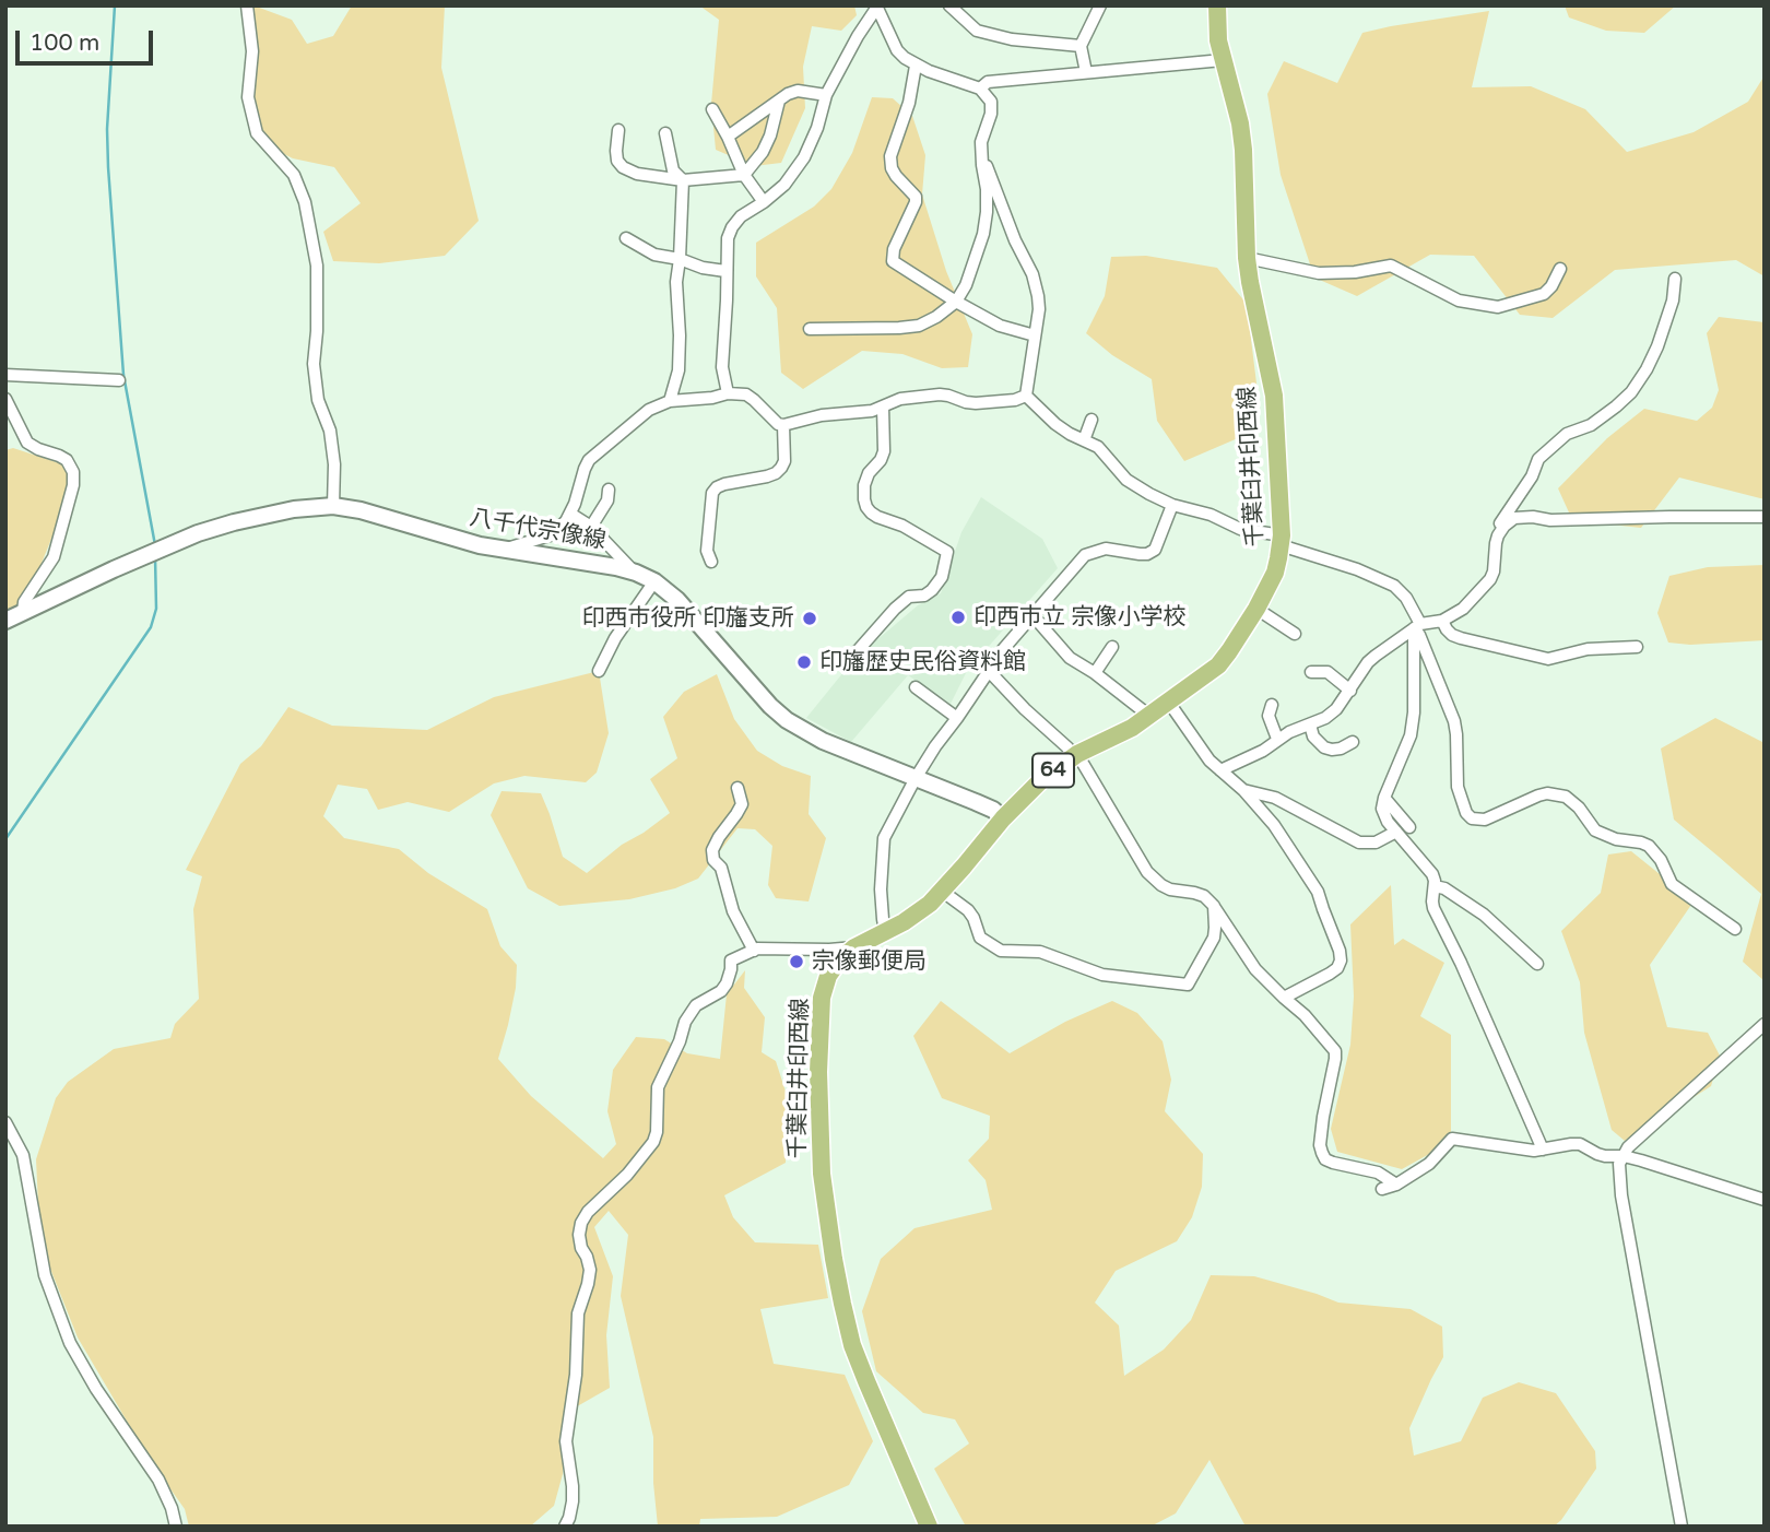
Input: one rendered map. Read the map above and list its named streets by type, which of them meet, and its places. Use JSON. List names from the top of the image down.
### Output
{
  "streets": {
    "main road": ["千葉臼井印西線", "八千代宗像線", "64"]
  },
  "crossings": [
    ["千葉臼井印西線", "八千代宗像線"]
  ],
  "places": [
    "印西市立 宗像小学校",
    "印西市役所 印旛支所",
    "印旛歴史民俗資料館",
    "宗像郵便局"
  ],
  "scale_bar": "100 m"
}
